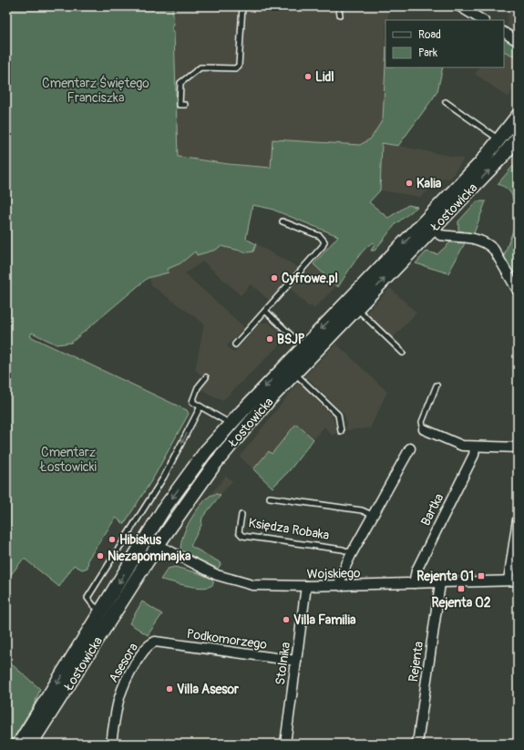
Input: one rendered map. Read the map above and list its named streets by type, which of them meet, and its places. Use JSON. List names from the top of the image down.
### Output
{
  "streets": {
    "main road": ["Łostowicka"],
    "street": [
      "Bartka",
      "Wojskiego",
      "Podkomorzego",
      "Rejenta",
      "Asesora",
      "Stolnika"
    ],
    "lane": ["Księdza Robaka"]
  },
  "crossings": [
    ["Łostowicka", "Wojskiego"],
    ["Bartka", "Wojskiego"],
    ["Wojskiego", "Rejenta"],
    ["Wojskiego", "Stolnika"],
    ["Podkomorzego", "Asesora"],
    ["Podkomorzego", "Stolnika"]
  ],
  "parks": ["Cmentarz Świętego Franciszka", "Cmentarz Łostowicki"],
  "places": {
    "other": [
      "Lidl",
      "Kalia",
      "Cyfrowe.pl",
      "BSJP",
      "Hibiskus",
      "Niezapominajka",
      "Villa Familia",
      "Villa Asesor"
    ],
    "transit": ["Rejenta 01", "Rejenta 02"]
  },
  "legend": ["Road", "Park"]
}
